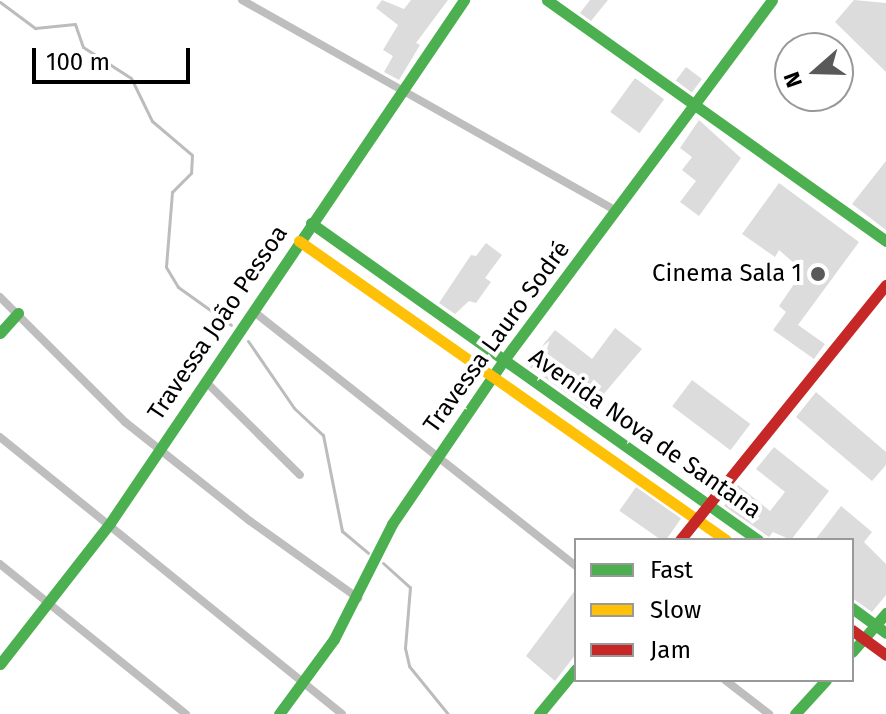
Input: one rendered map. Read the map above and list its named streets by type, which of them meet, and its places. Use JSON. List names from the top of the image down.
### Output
{
  "streets": {
    "street": ["Travessa João Pessoa", "Travessa Lauro Sodré", "Avenida Nova de Santana"]
  },
  "crossings": [
    ["Travessa João Pessoa", "Avenida Nova de Santana"],
    ["Travessa Lauro Sodré", "Avenida Nova de Santana"]
  ],
  "places": ["Cinema Sala 1"],
  "legend": ["Fast", "Slow", "Jam"],
  "scale_bar": "100 m",
  "north": "left"
}
